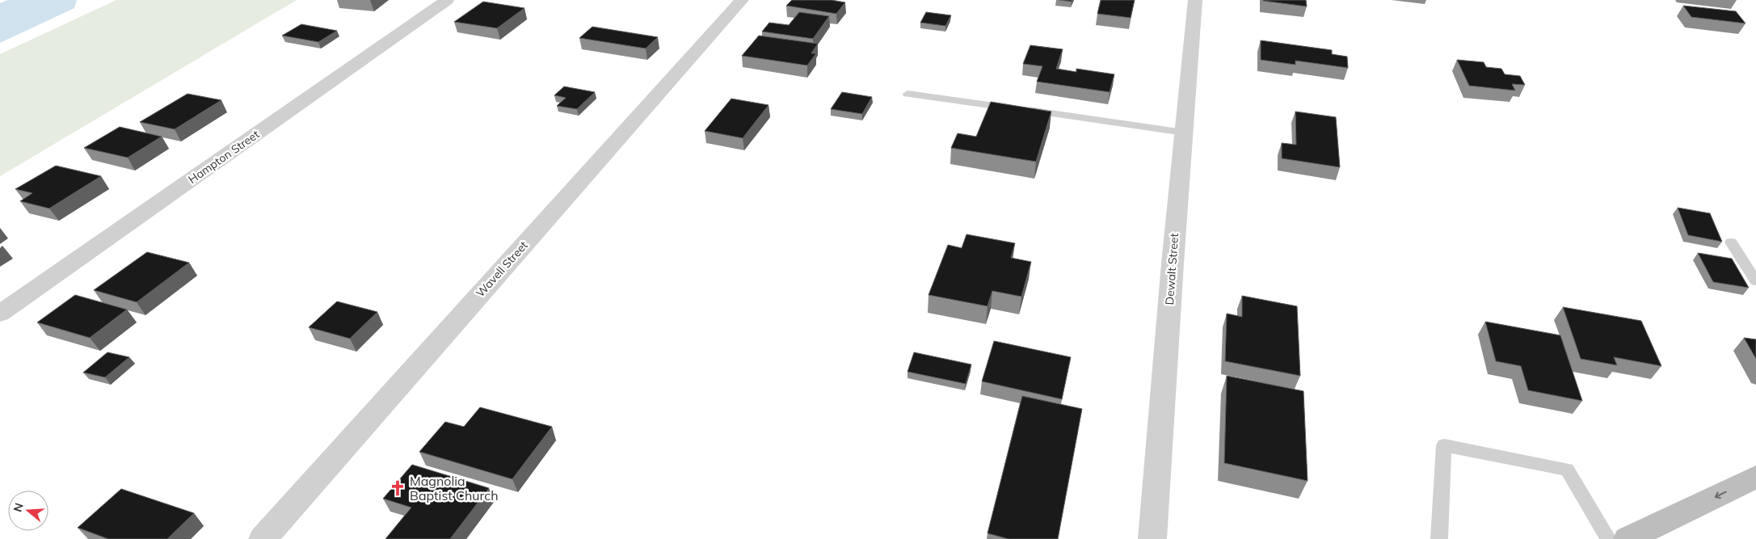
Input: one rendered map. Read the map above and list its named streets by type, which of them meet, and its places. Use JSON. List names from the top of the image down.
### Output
{
  "streets": {
    "street": ["Hampton Street", "Wavell Street", "Dewalt Street"]
  },
  "places": {
    "church": ["Magnolia Baptist Church"]
  },
  "north": "left"
}
